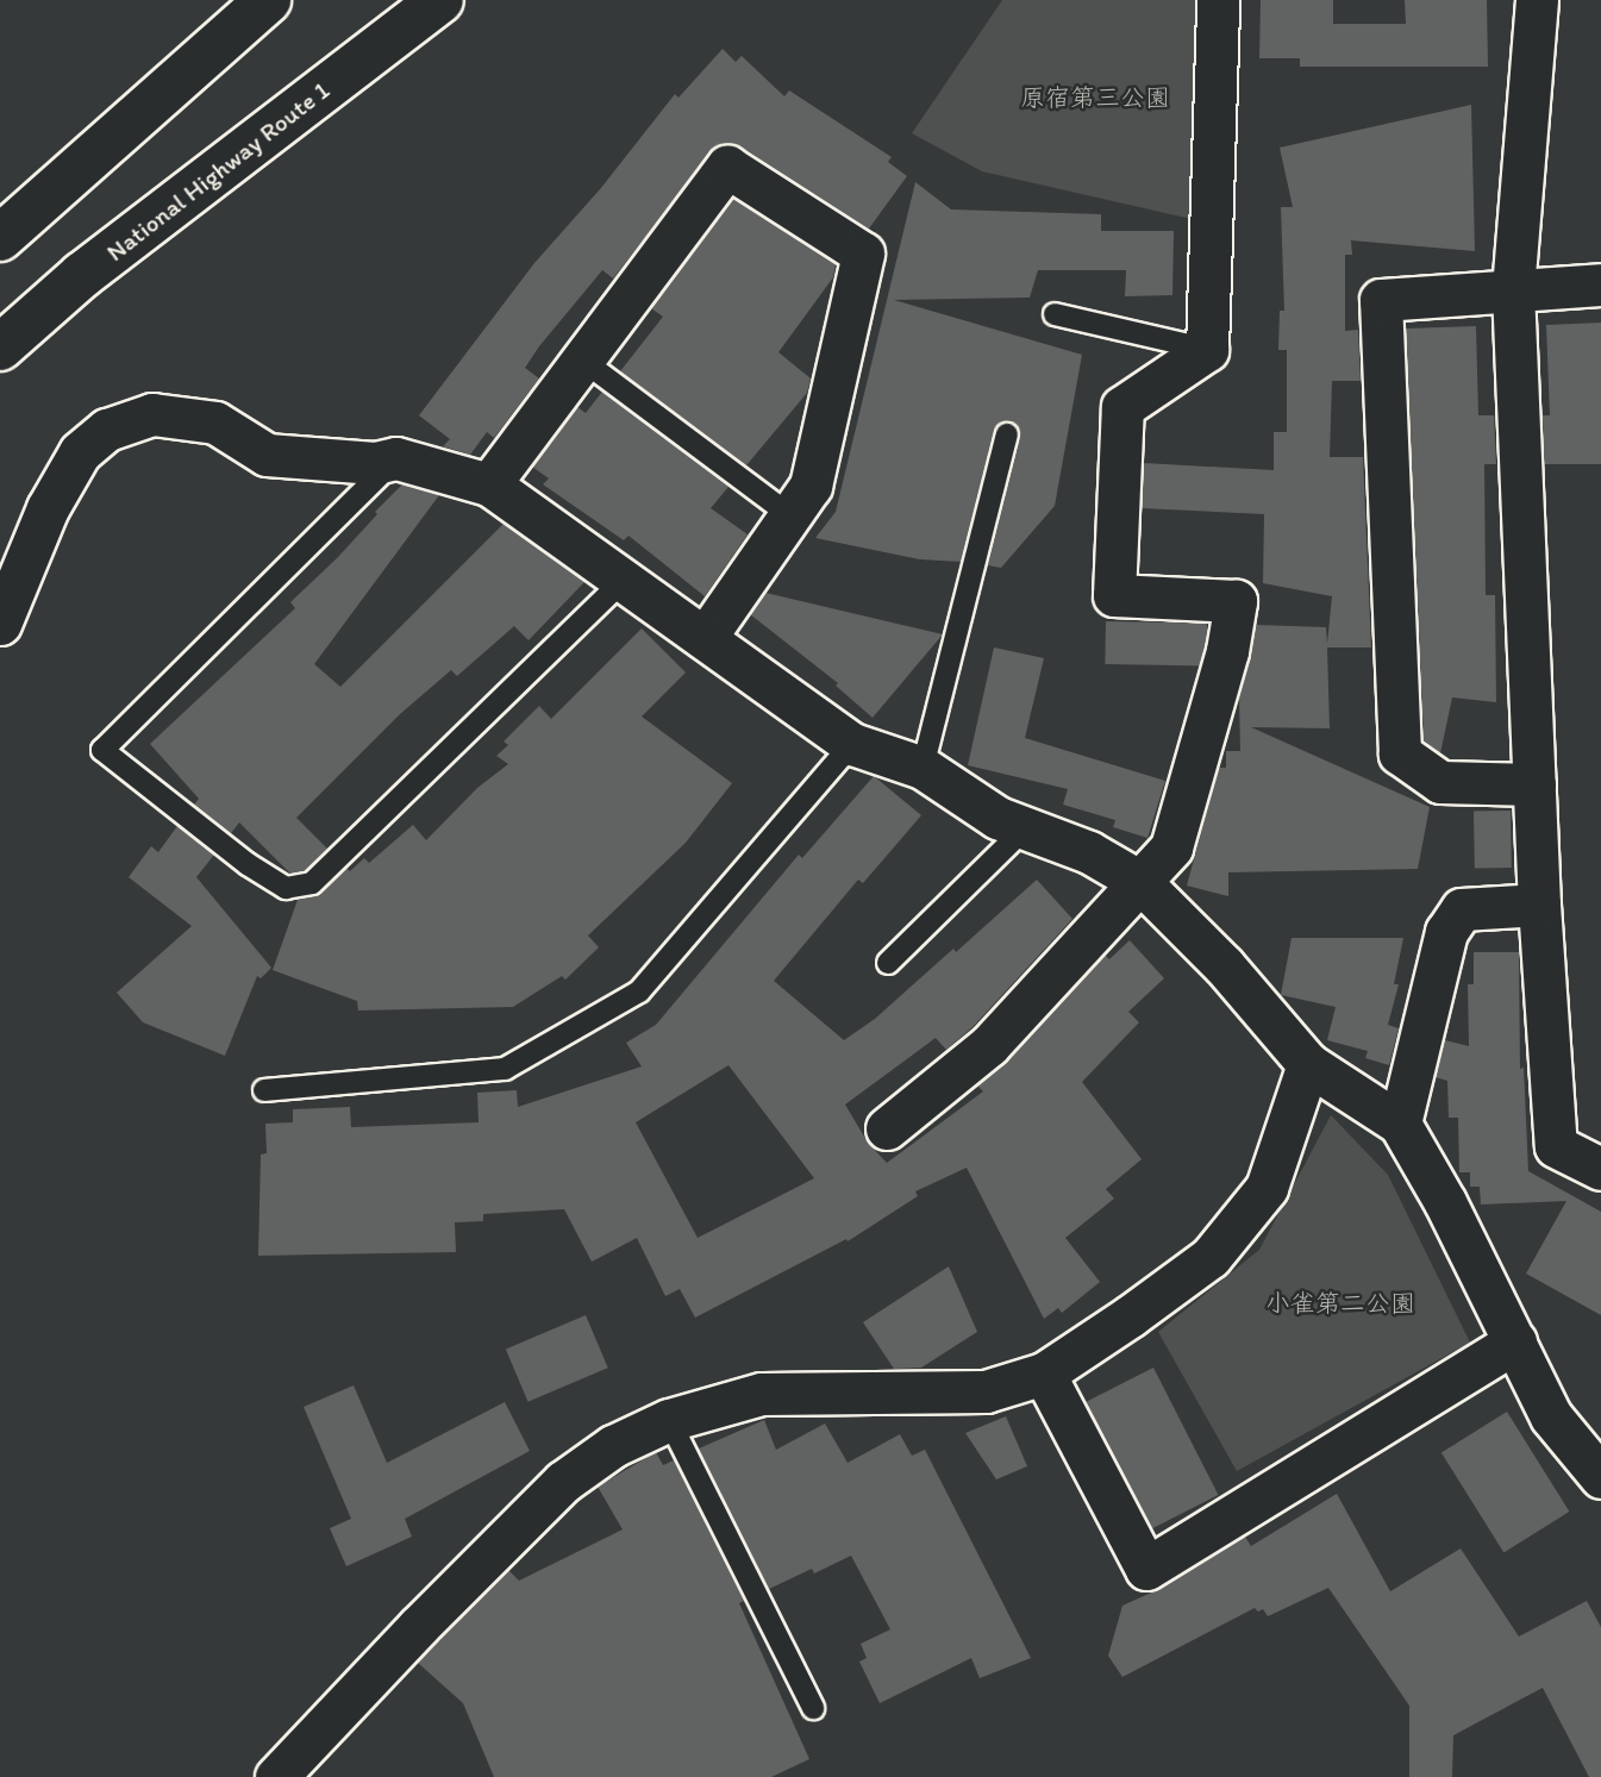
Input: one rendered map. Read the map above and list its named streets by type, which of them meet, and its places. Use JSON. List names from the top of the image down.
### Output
{
  "streets": {
    "highway": ["National Highway Route 1"]
  },
  "parks": ["原宿第三公園", "小雀第二公園"]
}
